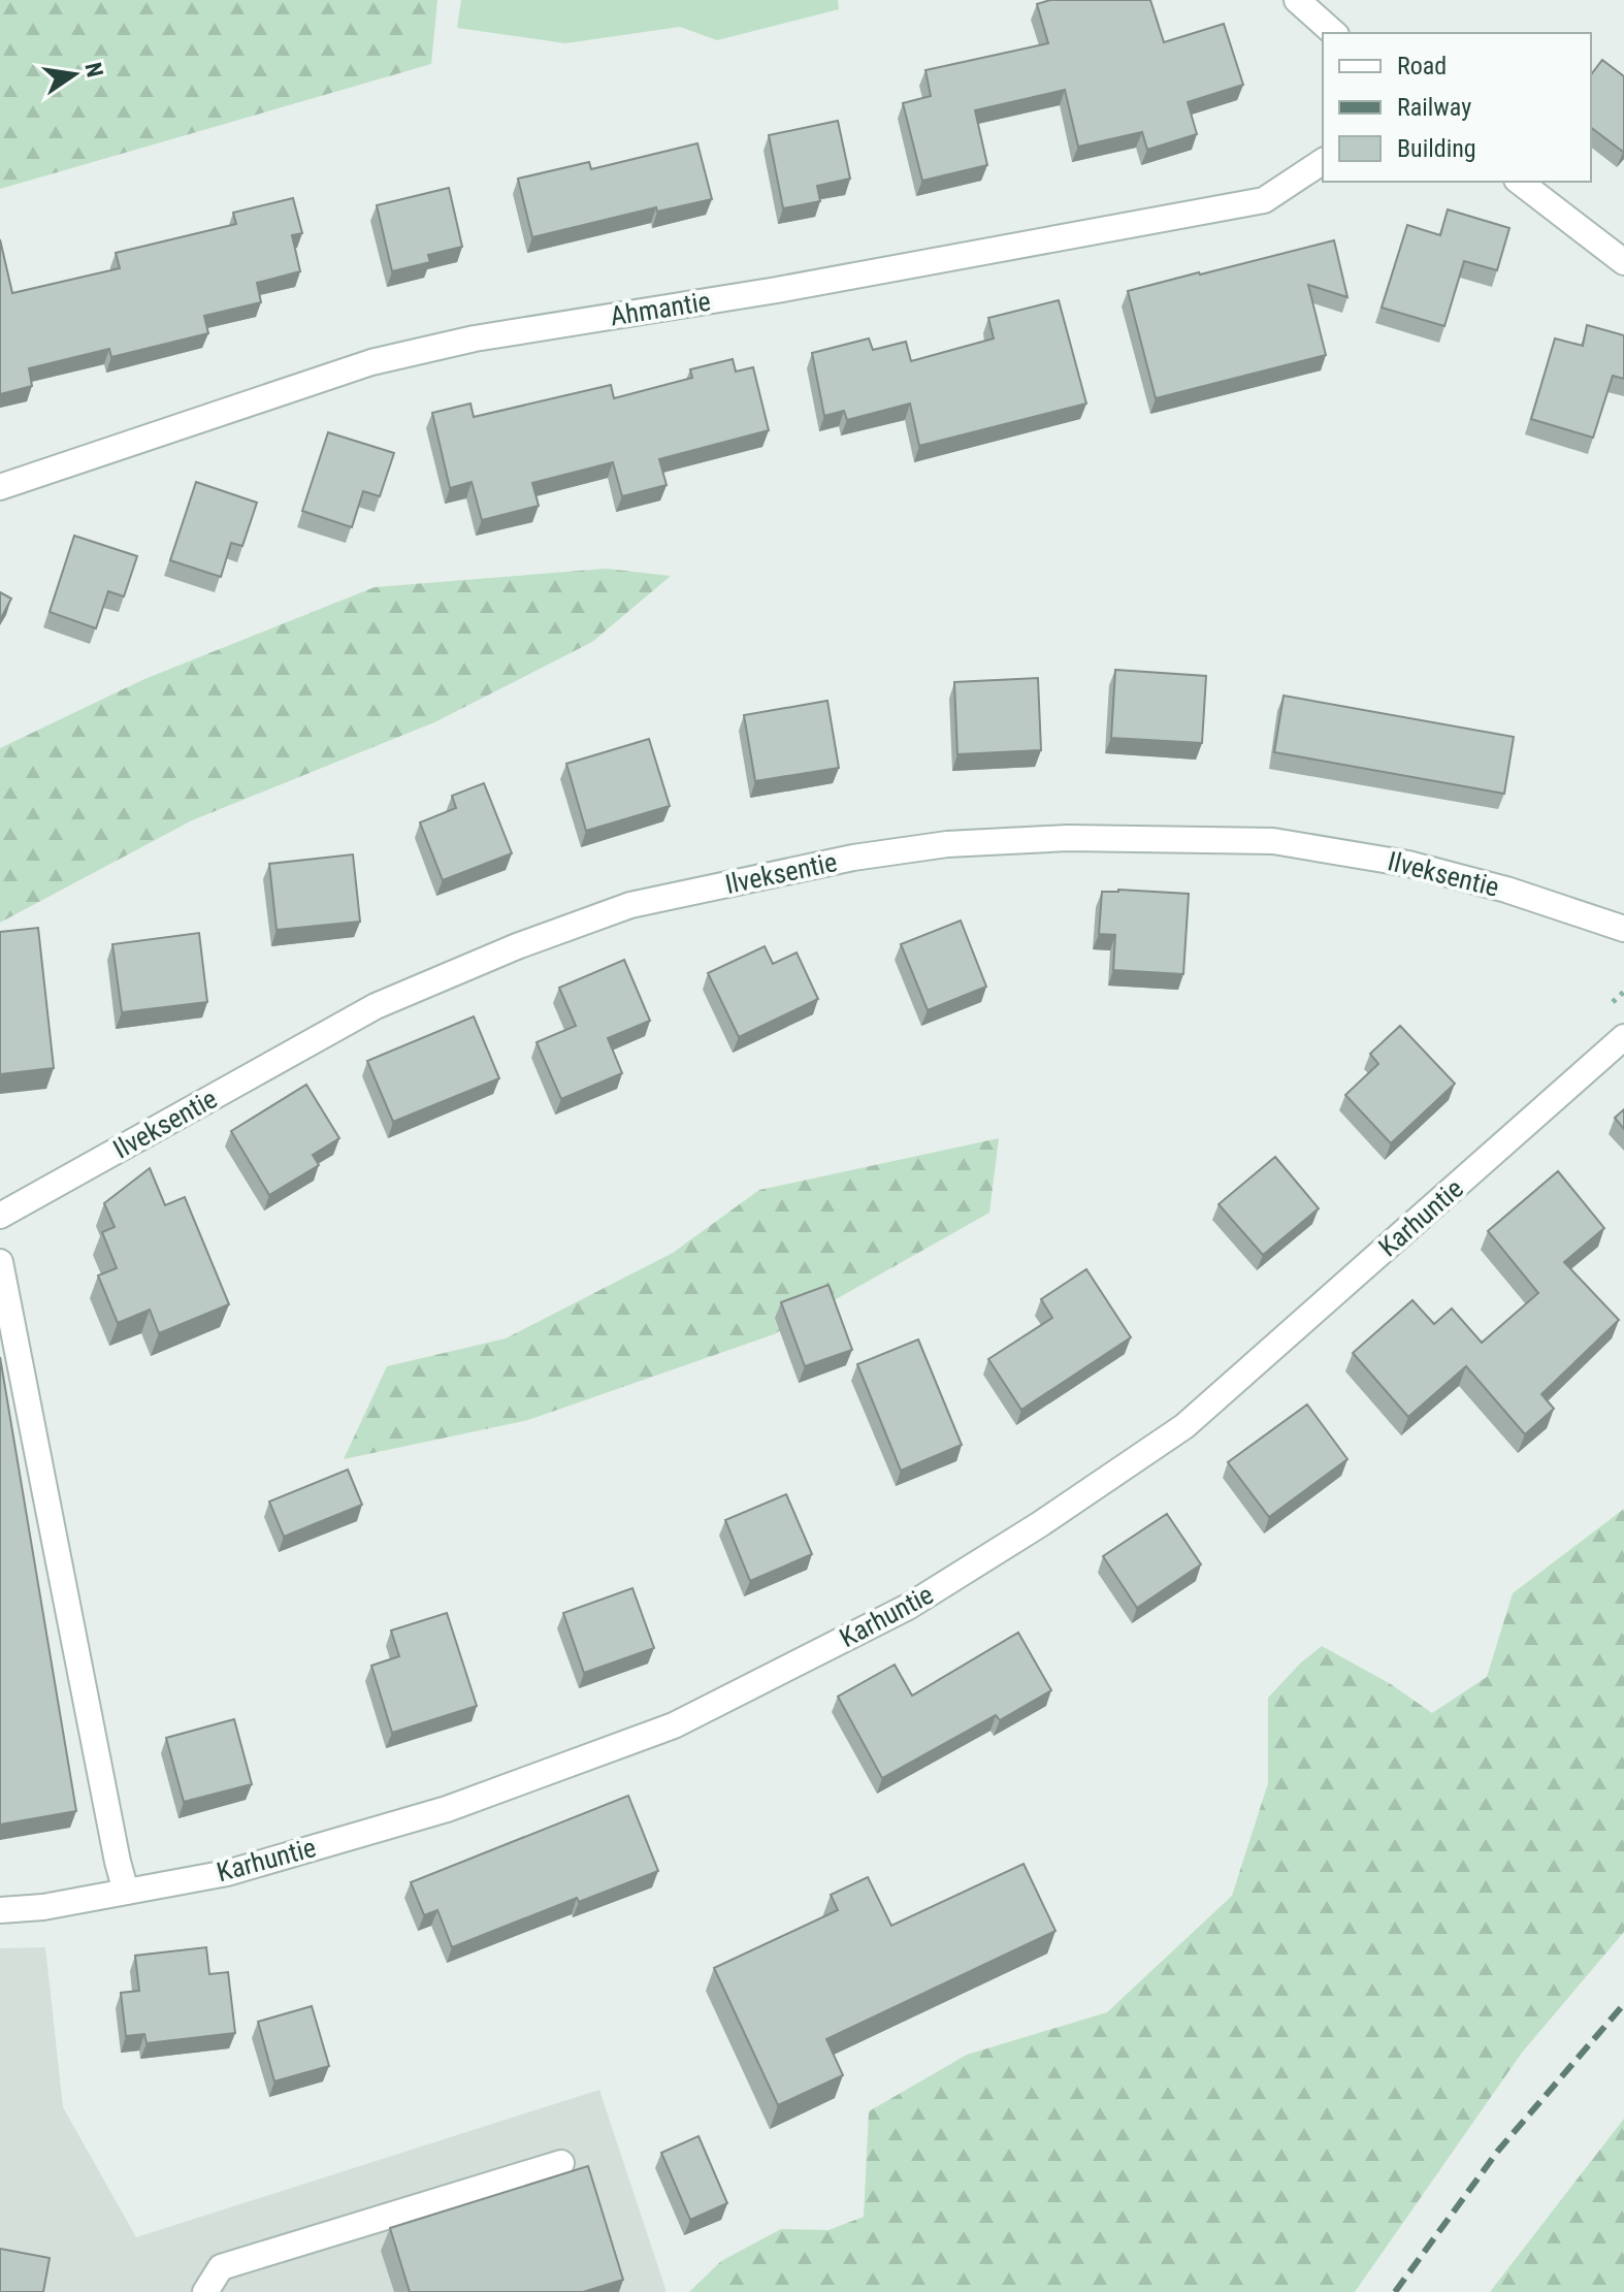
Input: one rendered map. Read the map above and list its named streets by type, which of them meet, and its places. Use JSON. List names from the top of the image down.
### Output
{
  "streets": {
    "street": ["Ahmantie", "Ilveksentie", "Karhuntie"]
  },
  "legend": ["Road", "Railway", "Building"],
  "north": "right"
}
